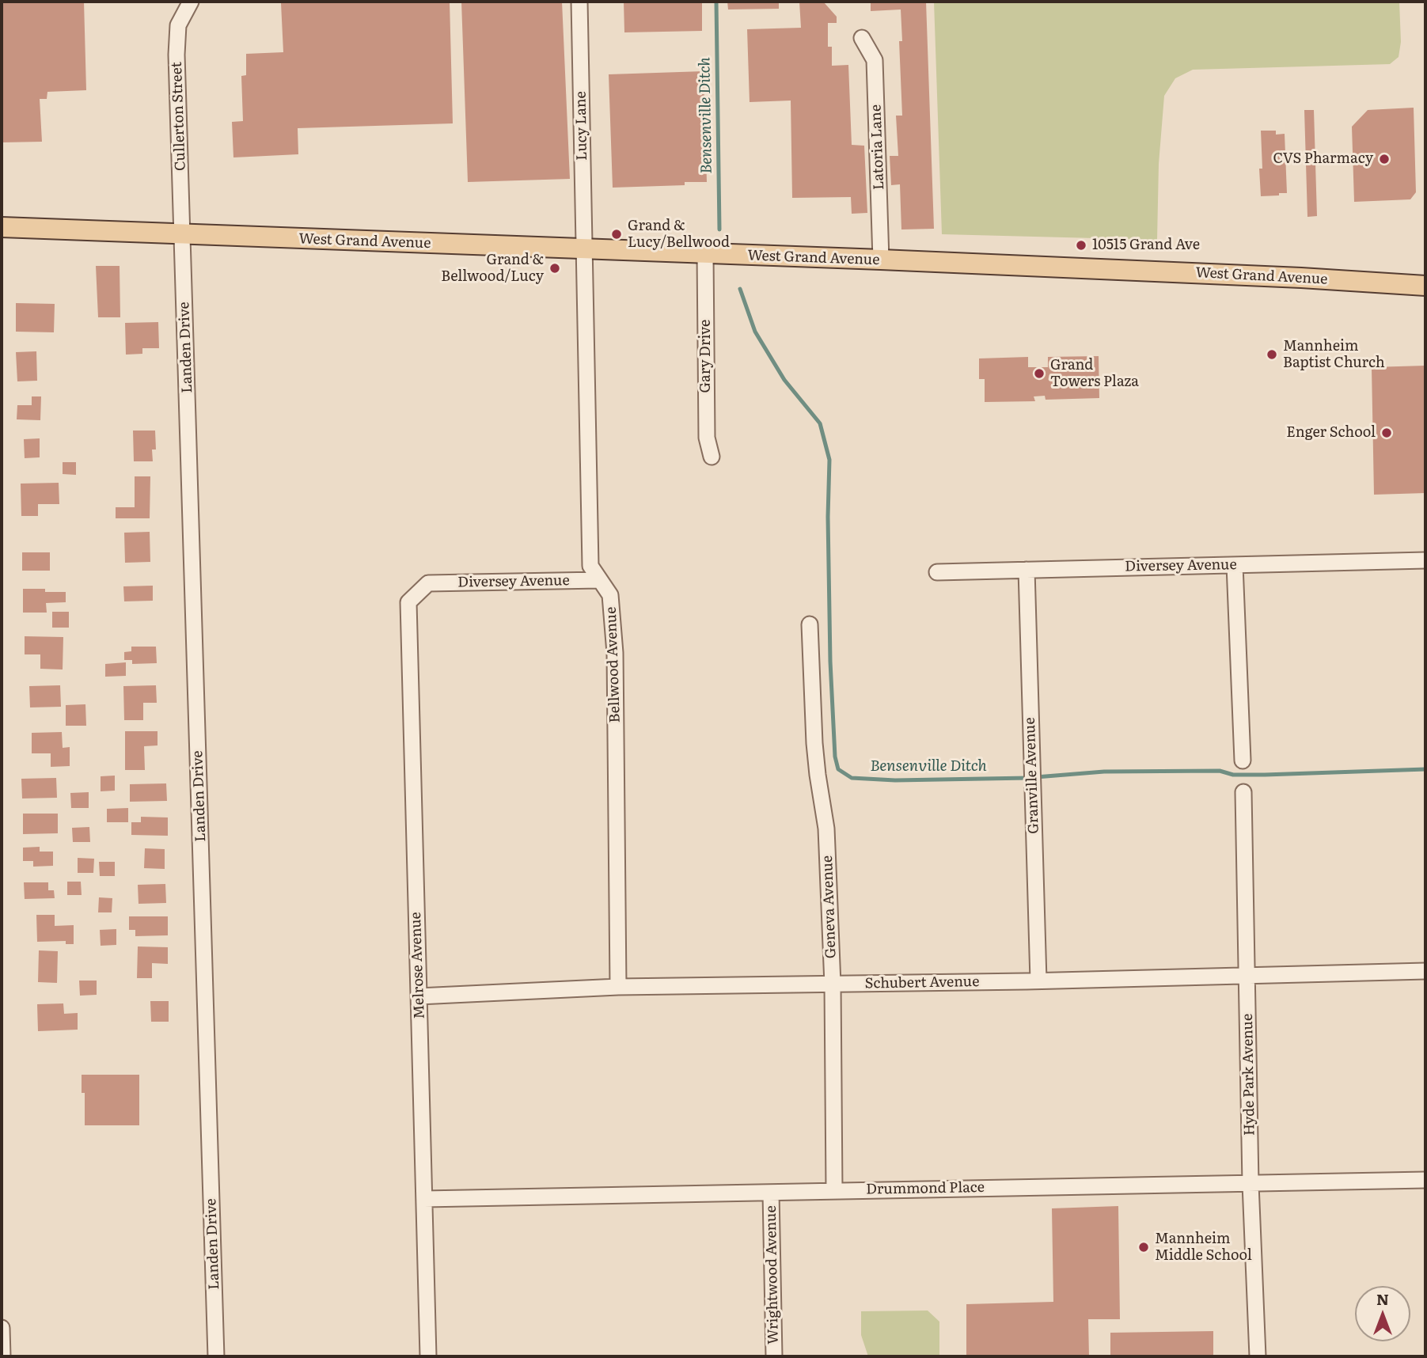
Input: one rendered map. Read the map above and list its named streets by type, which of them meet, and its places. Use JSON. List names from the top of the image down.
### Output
{
  "streets": {
    "main road": ["West Grand Avenue"],
    "street": [
      "Cullerton Street",
      "Lucy Lane",
      "Latoria Lane",
      "Landen Drive",
      "Gary Drive",
      "Diversey Avenue",
      "Bellwood Avenue",
      "Granville Avenue",
      "Geneva Avenue",
      "Melrose Avenue",
      "Schubert Avenue",
      "Hyde Park Avenue",
      "Drummond Place",
      "Wrightwood Avenue"
    ]
  },
  "crossings": [
    ["Cullerton Street", "West Grand Avenue"],
    ["Cullerton Street", "Landen Drive"],
    ["Lucy Lane", "West Grand Avenue"],
    ["Lucy Lane", "Bellwood Avenue"],
    ["Latoria Lane", "West Grand Avenue"],
    ["West Grand Avenue", "Landen Drive"],
    ["West Grand Avenue", "Gary Drive"],
    ["West Grand Avenue", "Bellwood Avenue"],
    ["Diversey Avenue", "Bellwood Avenue"],
    ["Diversey Avenue", "Granville Avenue"],
    ["Diversey Avenue", "Melrose Avenue"],
    ["Bellwood Avenue", "Schubert Avenue"],
    ["Granville Avenue", "Schubert Avenue"],
    ["Geneva Avenue", "Schubert Avenue"],
    ["Geneva Avenue", "Drummond Place"],
    ["Melrose Avenue", "Schubert Avenue"],
    ["Melrose Avenue", "Drummond Place"],
    ["Schubert Avenue", "Hyde Park Avenue"],
    ["Hyde Park Avenue", "Drummond Place"],
    ["Drummond Place", "Wrightwood Avenue"]
  ],
  "water": ["Bensenville Ditch"],
  "places": [
    "CVS Pharmacy",
    "Grand & Lucy/Bellwood",
    "10515 Grand Ave",
    "Grand & Bellwood/Lucy",
    "Mannheim Baptist Church",
    "Grand Towers Plaza",
    "Enger School",
    "Mannheim Middle School"
  ],
  "north": "top"
}
